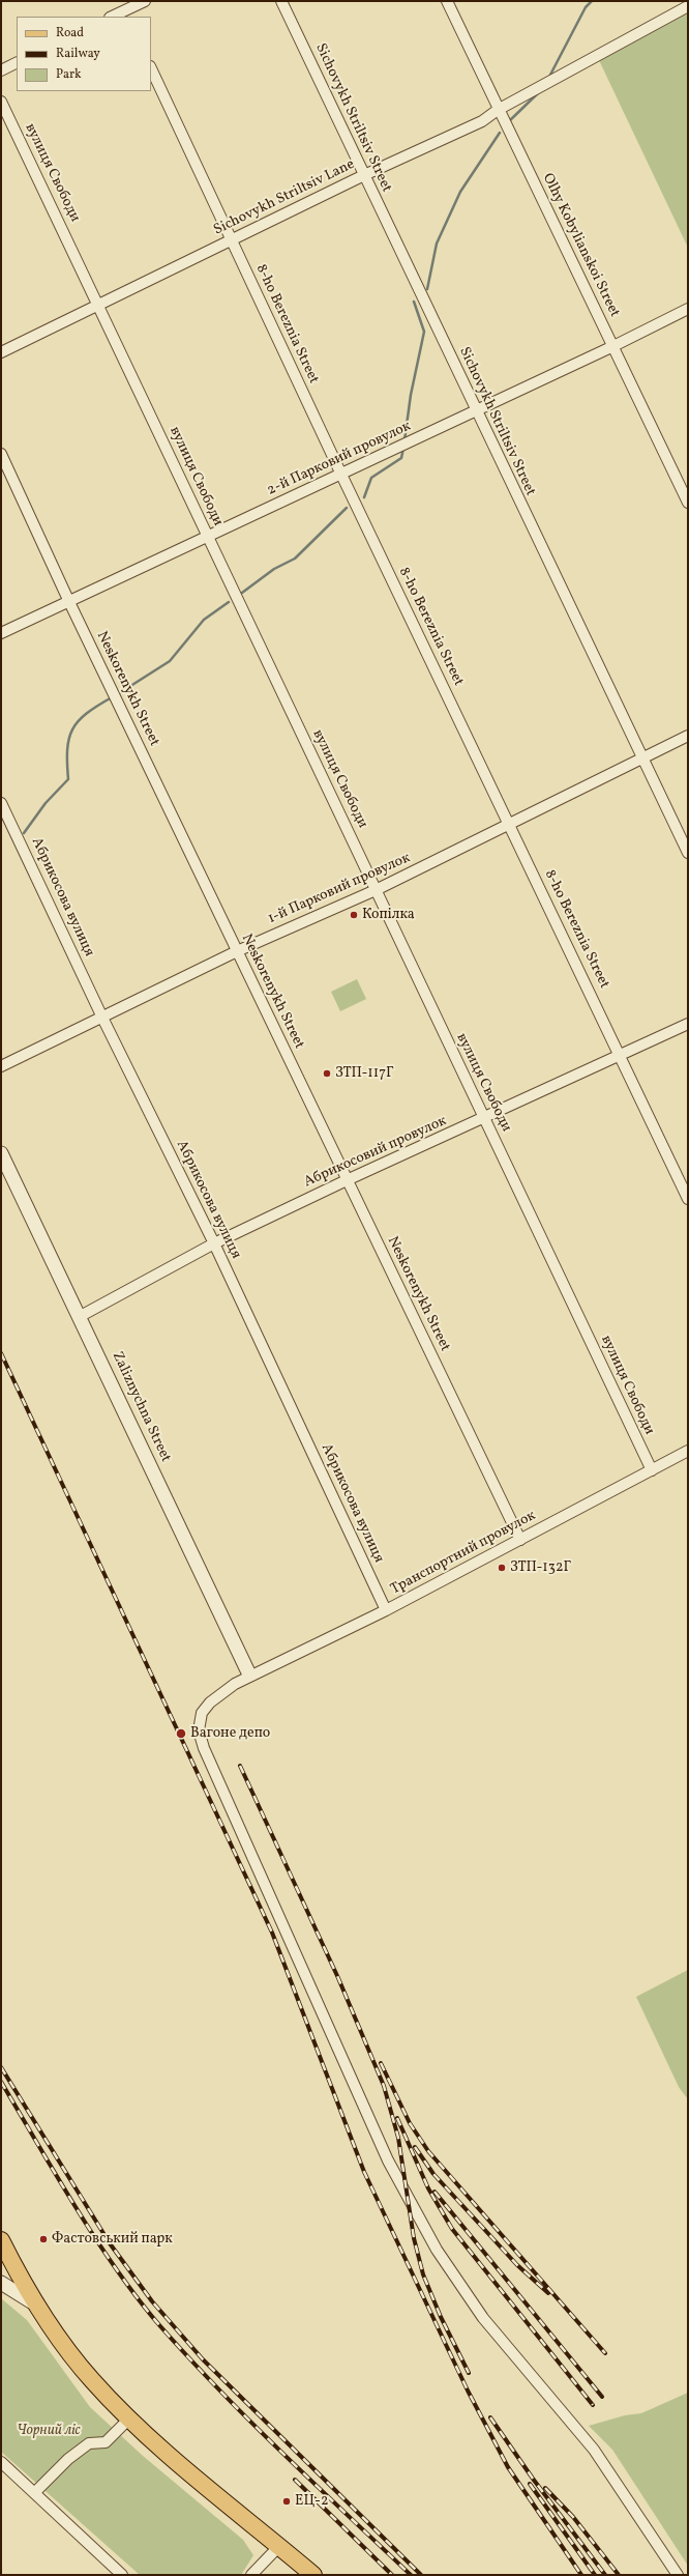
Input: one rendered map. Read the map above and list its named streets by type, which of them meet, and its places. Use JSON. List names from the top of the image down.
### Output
{
  "streets": {
    "street": [
      "Sichovykh Striltsiv Street",
      "вулиця Свободи",
      "Sichovykh Striltsiv Lane",
      "Olhy Kobylianskoi Street",
      "8-ho Bereznia Street",
      "2-й Парковий провулок",
      "Neskorenykh Street",
      "1-й Парковий провулок",
      "Абрикосова вулиця",
      "Абрикосовий провулок",
      "Zaliznychna Street",
      "Транспортний провулок"
    ]
  },
  "crossings": [
    ["Sichovykh Striltsiv Street", "Sichovykh Striltsiv Lane"],
    ["Sichovykh Striltsiv Street", "2-й Парковий провулок"],
    ["Sichovykh Striltsiv Street", "1-й Парковий провулок"],
    ["вулиця Свободи", "Sichovykh Striltsiv Lane"],
    ["вулиця Свободи", "2-й Парковий провулок"],
    ["вулиця Свободи", "1-й Парковий провулок"],
    ["вулиця Свободи", "Абрикосовий провулок"],
    ["вулиця Свободи", "Транспортний провулок"],
    ["Sichovykh Striltsiv Lane", "Olhy Kobylianskoi Street"],
    ["Sichovykh Striltsiv Lane", "8-ho Bereznia Street"],
    ["Olhy Kobylianskoi Street", "2-й Парковий провулок"],
    ["8-ho Bereznia Street", "2-й Парковий провулок"],
    ["8-ho Bereznia Street", "1-й Парковий провулок"],
    ["8-ho Bereznia Street", "Абрикосовий провулок"],
    ["2-й Парковий провулок", "Neskorenykh Street"],
    ["Neskorenykh Street", "1-й Парковий провулок"],
    ["Neskorenykh Street", "Абрикосовий провулок"],
    ["Neskorenykh Street", "Транспортний провулок"],
    ["1-й Парковий провулок", "Абрикосова вулиця"],
    ["Абрикосова вулиця", "Абрикосовий провулок"],
    ["Абрикосова вулиця", "Транспортний провулок"],
    ["Абрикосовий провулок", "Zaliznychna Street"],
    ["Zaliznychna Street", "Транспортний провулок"]
  ],
  "parks": ["Чорний ліс"],
  "places": [
    "Копілка",
    "ЗТП-117Г",
    "ЗТП-132Г",
    "Вагоне депо",
    "Фастовський парк",
    "ЕЦ-2"
  ],
  "legend": ["Road", "Railway", "Park"]
}
